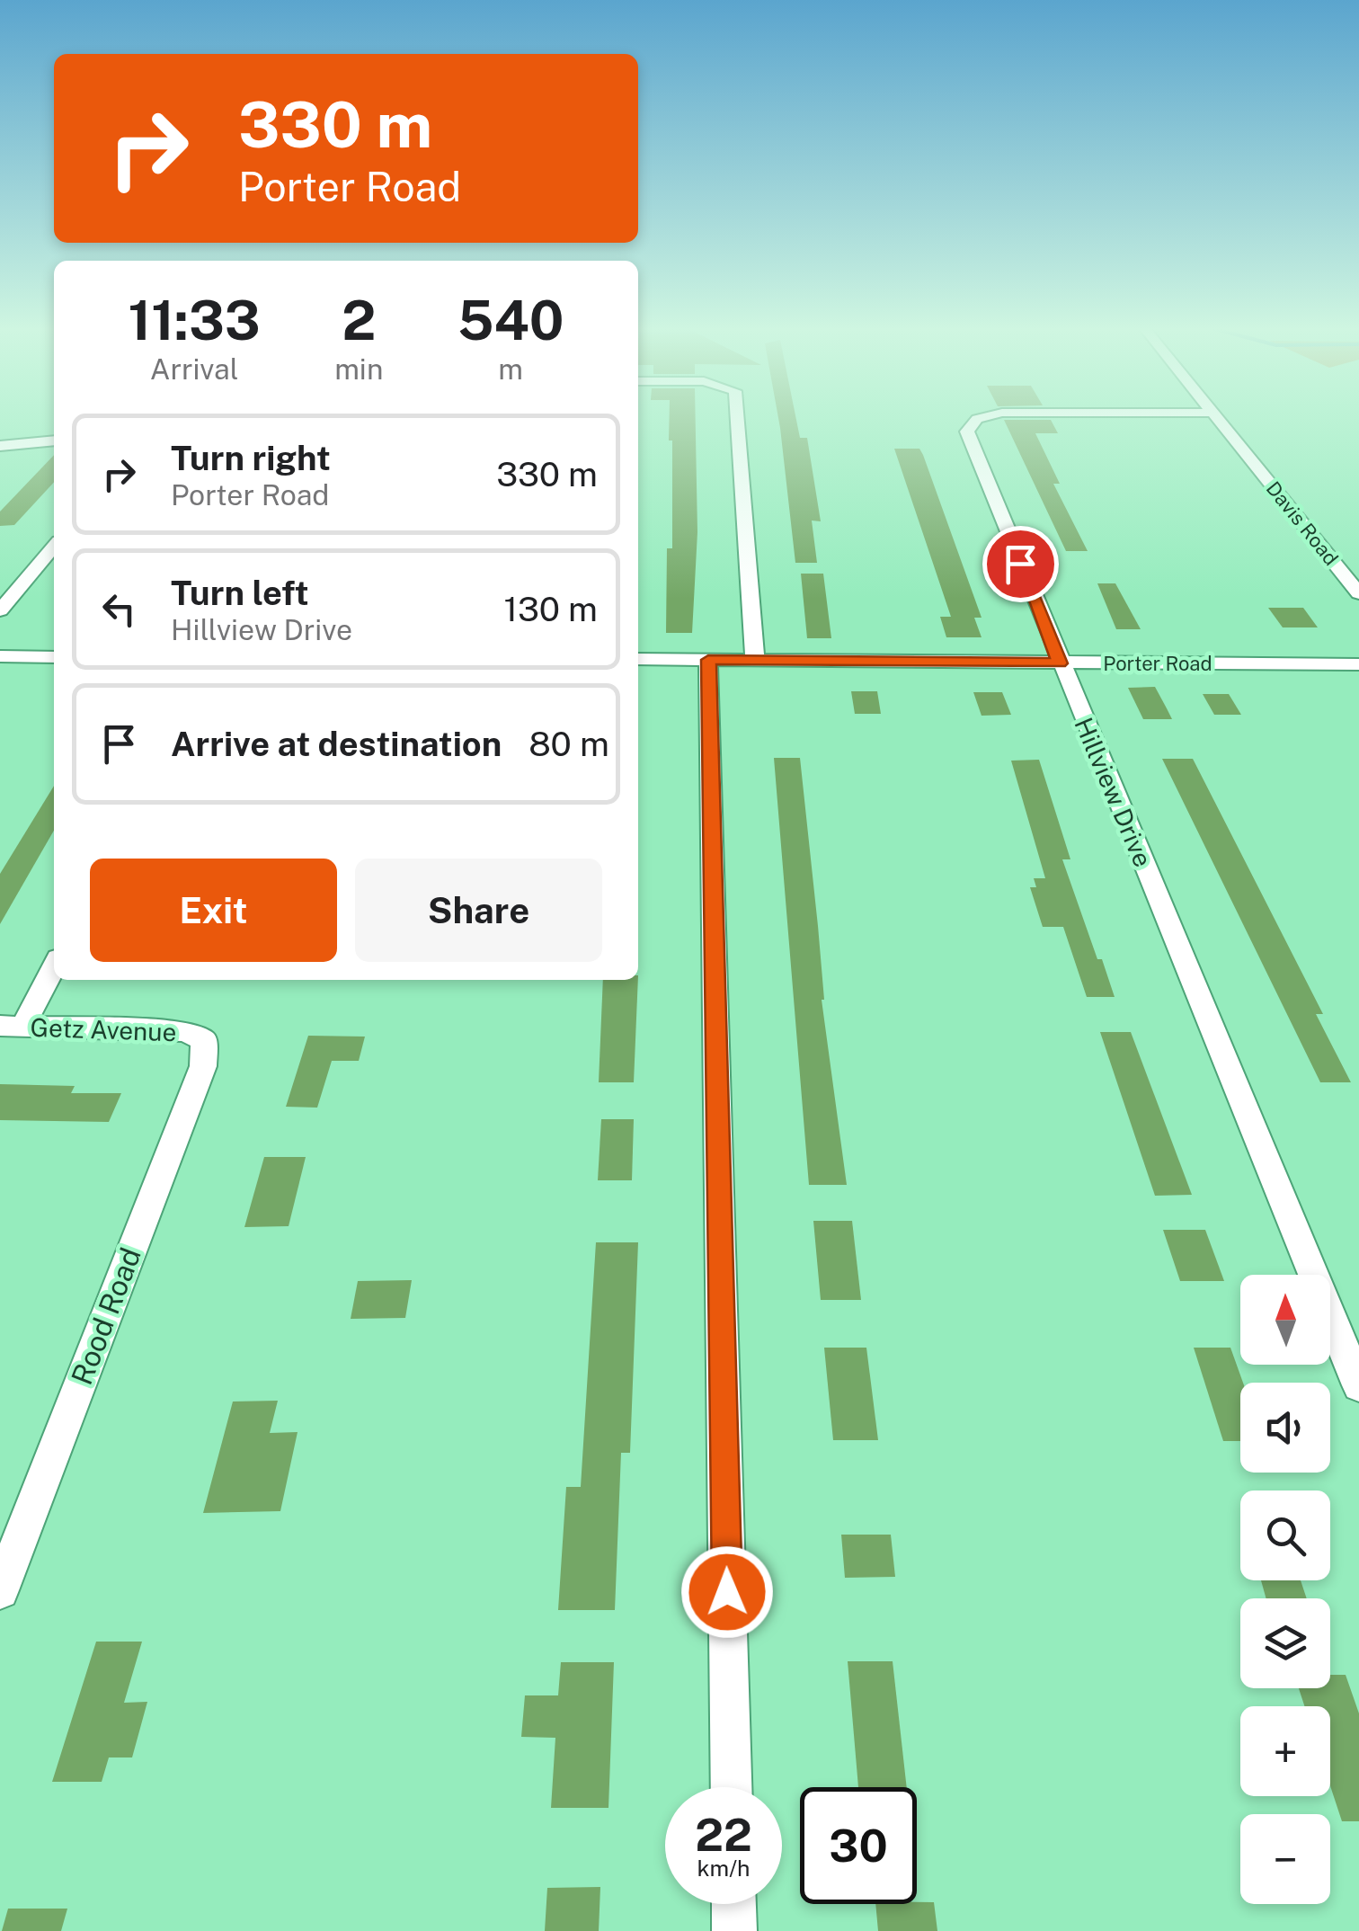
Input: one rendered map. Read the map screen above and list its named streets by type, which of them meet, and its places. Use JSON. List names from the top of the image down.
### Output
{
  "streets": {
    "street": [
      "Davis Road",
      "Porter Road",
      "Hillview Drive",
      "Getz Avenue",
      "Rood Road"
    ]
  },
  "crossings": [
    ["Porter Road", "Hillview Drive"],
    ["Getz Avenue", "Rood Road"]
  ],
  "north": "top",
  "page": {
    "turn": ["330 m", "Porter Road"],
    "eta": [
      "11:33",
      "Arrival",
      "2",
      "min",
      "540",
      "m"
    ],
    "list": [
      {
        "name": "Turn right",
        "note": "Porter Road",
        "value": "330 m"
      },
      {
        "name": "Turn left",
        "note": "Hillview Drive",
        "value": "130 m"
      },
      {
        "name": "Arrive at destination",
        "value": "80 m"
      }
    ],
    "buttons": ["Exit", "Share"],
    "map_buttons": ["+", "−"],
    "speed": "22 km/h",
    "limit": "30"
  }
}
